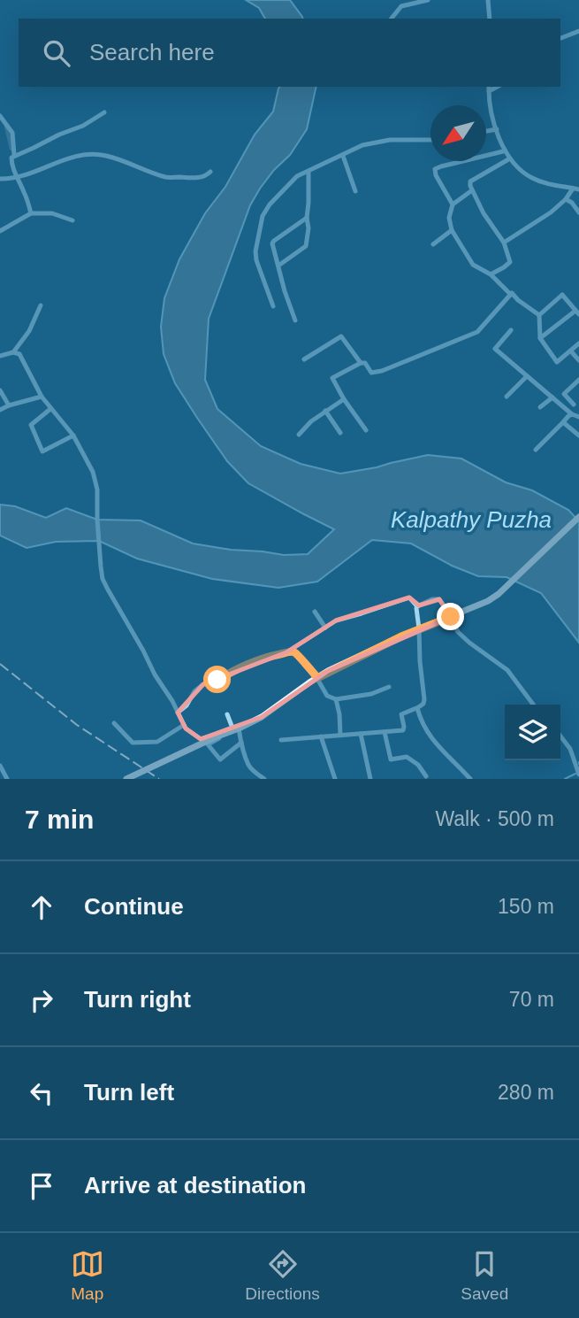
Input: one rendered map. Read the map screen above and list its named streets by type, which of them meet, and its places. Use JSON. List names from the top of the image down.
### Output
{
  "water": ["Kalpathy Puzha"],
  "north": "bottom left",
  "page": {
    "search": "Search here",
    "heading": ["7 min", "Walk · 500 m"],
    "list": [
      ["Continue", "150 m"],
      ["Turn right", "70 m"],
      ["Turn left", "280 m"],
      "Arrive at destination"
    ],
    "nav": ["Map", "Directions", "Saved"]
  }
}
